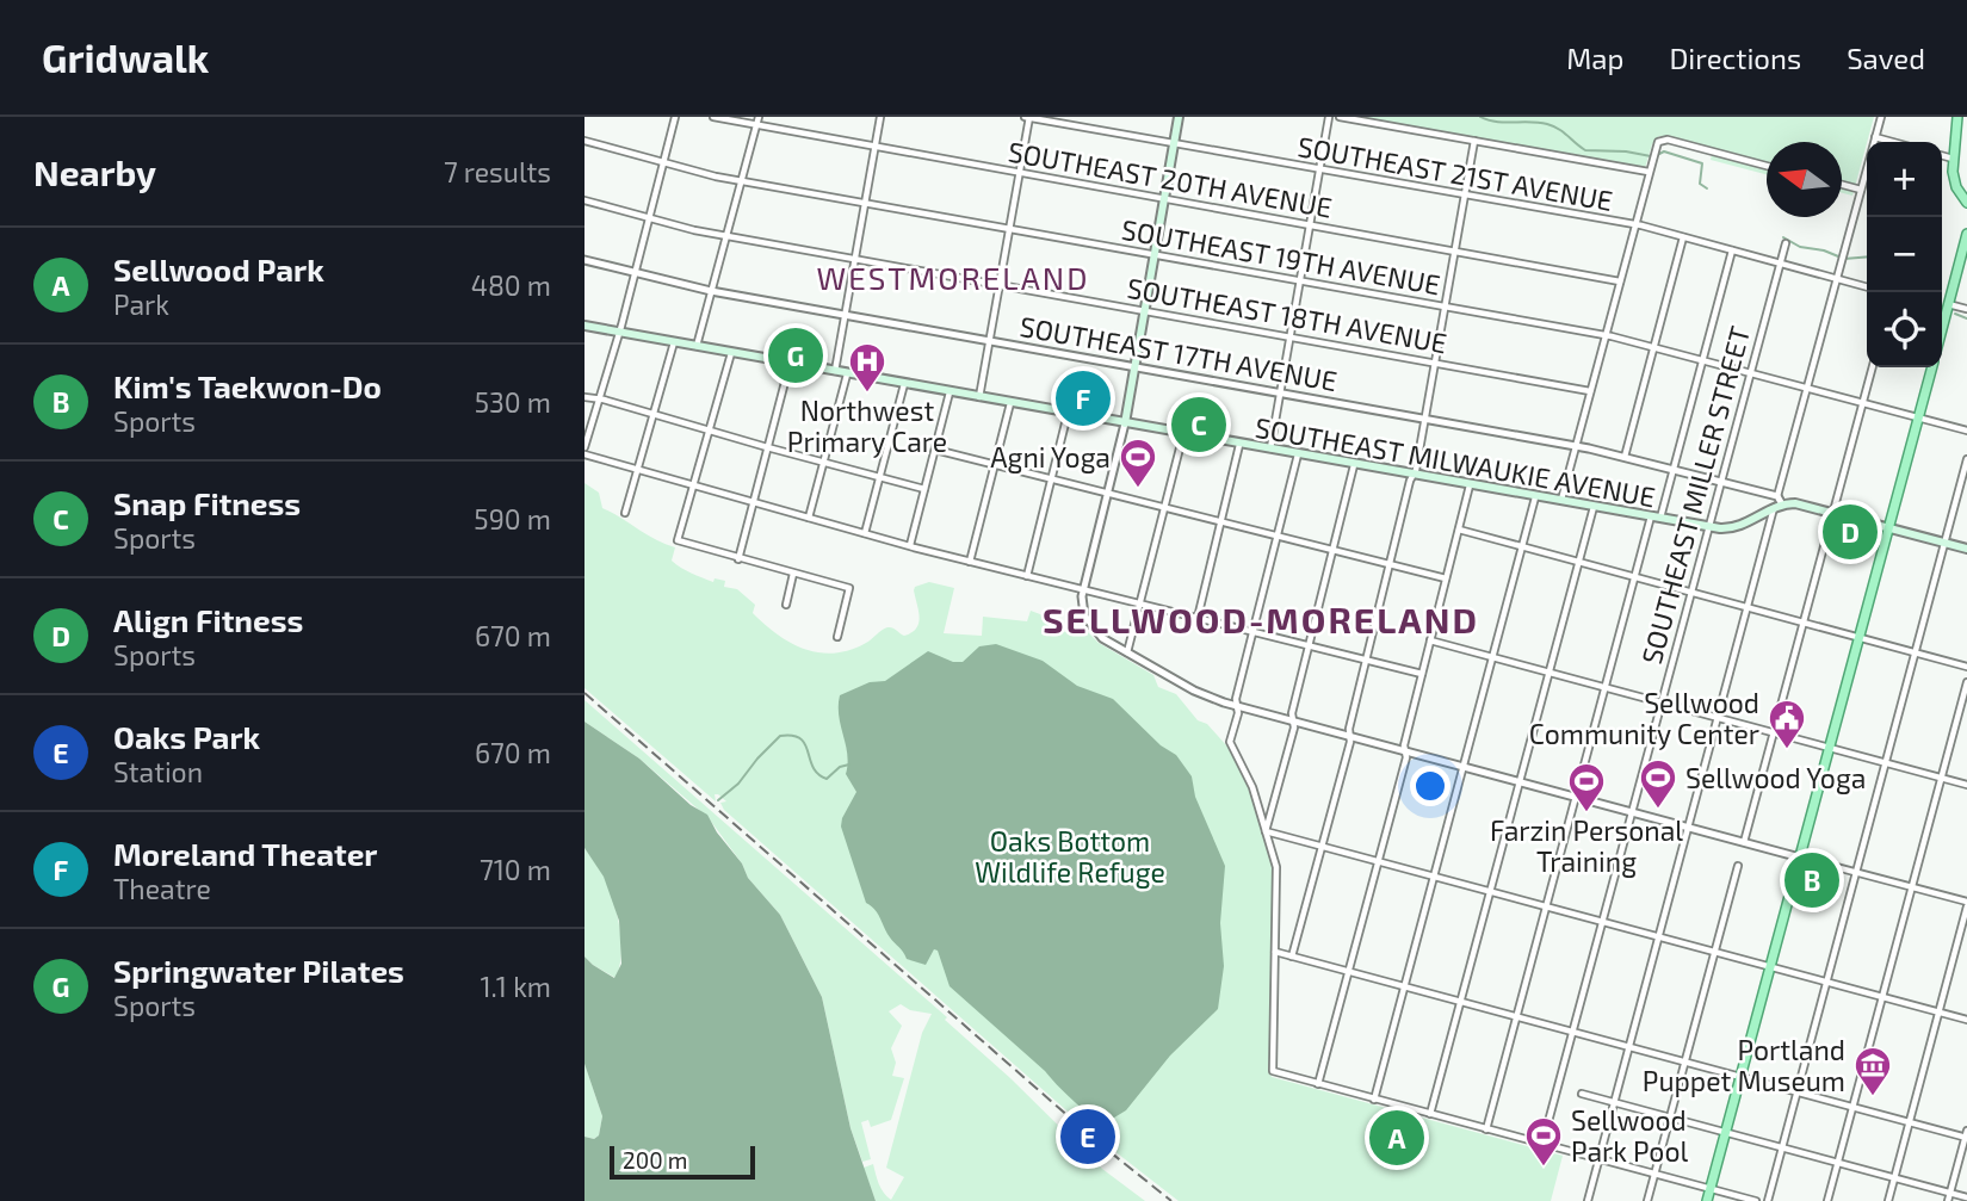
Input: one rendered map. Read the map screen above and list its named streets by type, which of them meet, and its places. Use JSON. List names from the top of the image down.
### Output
{
  "streets": {
    "main road": ["SOUTHEAST MILWAUKIE AVENUE"],
    "street": [
      "SOUTHEAST 21ST AVENUE",
      "SOUTHEAST 20TH AVENUE",
      "SOUTHEAST 19TH AVENUE",
      "SOUTHEAST 18TH AVENUE",
      "SOUTHEAST 17TH AVENUE",
      "SOUTHEAST MILLER STREET"
    ]
  },
  "crossings": [
    ["SOUTHEAST 21ST AVENUE", "SOUTHEAST MILLER STREET"],
    ["SOUTHEAST 19TH AVENUE", "SOUTHEAST MILLER STREET"],
    ["SOUTHEAST 17TH AVENUE", "SOUTHEAST MILLER STREET"],
    ["SOUTHEAST MILWAUKIE AVENUE", "SOUTHEAST MILLER STREET"]
  ],
  "districts": ["WESTMORELAND", "SELLWOOD-MORELAND"],
  "parks": ["Oaks Bottom Wildlife Refuge"],
  "places": {
    "hospital": ["Northwest Primary Care"],
    "sports": [
      "Agni Yoga",
      "Sellwood Yoga",
      "Farzin Personal Training",
      "Sellwood Park Pool"
    ],
    "public building": ["Sellwood Community Center"],
    "museum": ["Portland Puppet Museum"]
  },
  "scale_bar": "200 m",
  "north": "left",
  "page": {
    "header": "Gridwalk",
    "nav": ["Map", "Directions", "Saved"],
    "heading": ["Nearby", "7 results"],
    "map_buttons": ["+", "−"],
    "list": [
      {
        "mark": "A",
        "name": "Sellwood Park",
        "note": "Park",
        "value": "480 m"
      },
      {
        "mark": "B",
        "name": "Kim's Taekwon-Do",
        "note": "Sports",
        "value": "530 m"
      },
      {
        "mark": "C",
        "name": "Snap Fitness",
        "note": "Sports",
        "value": "590 m"
      },
      {
        "mark": "D",
        "name": "Align Fitness",
        "note": "Sports",
        "value": "670 m"
      },
      {
        "mark": "E",
        "name": "Oaks Park",
        "note": "Station",
        "value": "670 m"
      },
      {
        "mark": "F",
        "name": "Moreland Theater",
        "note": "Theatre",
        "value": "710 m"
      },
      {
        "mark": "G",
        "name": "Springwater Pilates",
        "note": "Sports",
        "value": "1.1 km"
      }
    ],
    "pins": [
      "G",
      "F",
      "C",
      "D",
      "B",
      "E",
      "A"
    ],
    "scale": "200 m"
  }
}
